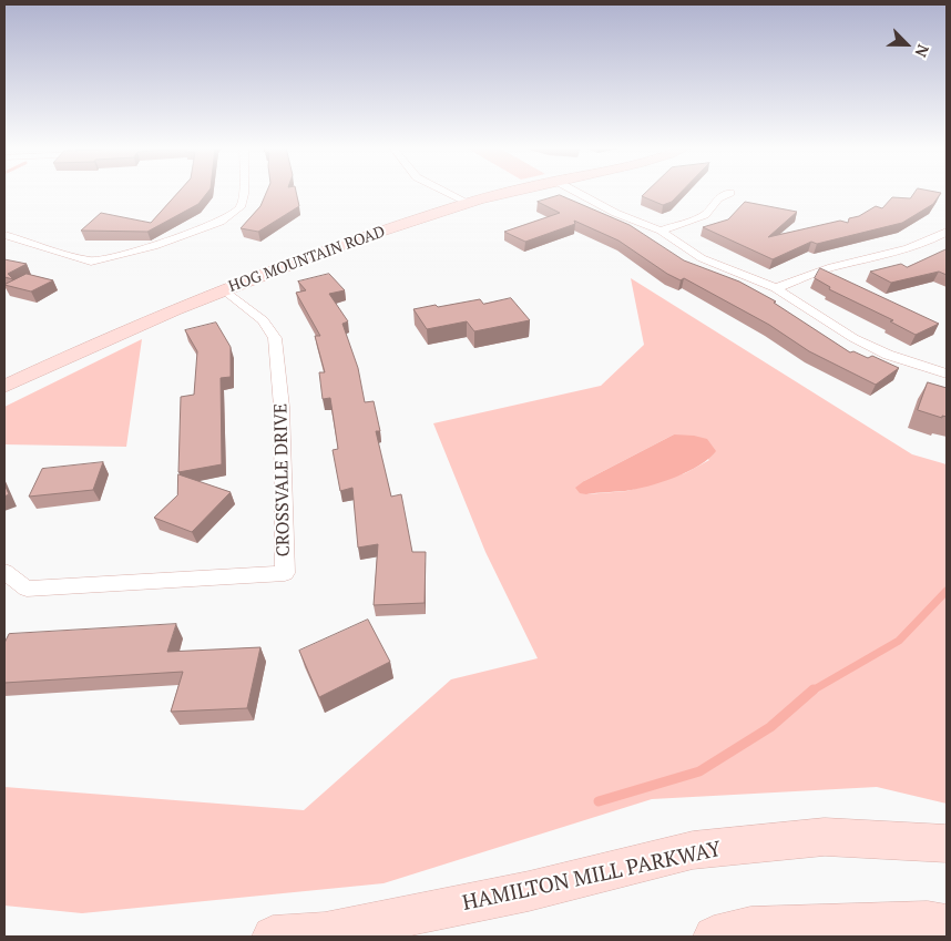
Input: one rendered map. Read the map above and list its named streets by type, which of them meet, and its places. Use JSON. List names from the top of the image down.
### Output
{
  "streets": {
    "street": ["HOG MOUNTAIN ROAD", "CROSSVALE DRIVE", "HAMILTON MILL PARKWAY"]
  },
  "crossings": [
    ["HOG MOUNTAIN ROAD", "CROSSVALE DRIVE"]
  ],
  "north": "bottom right"
}
